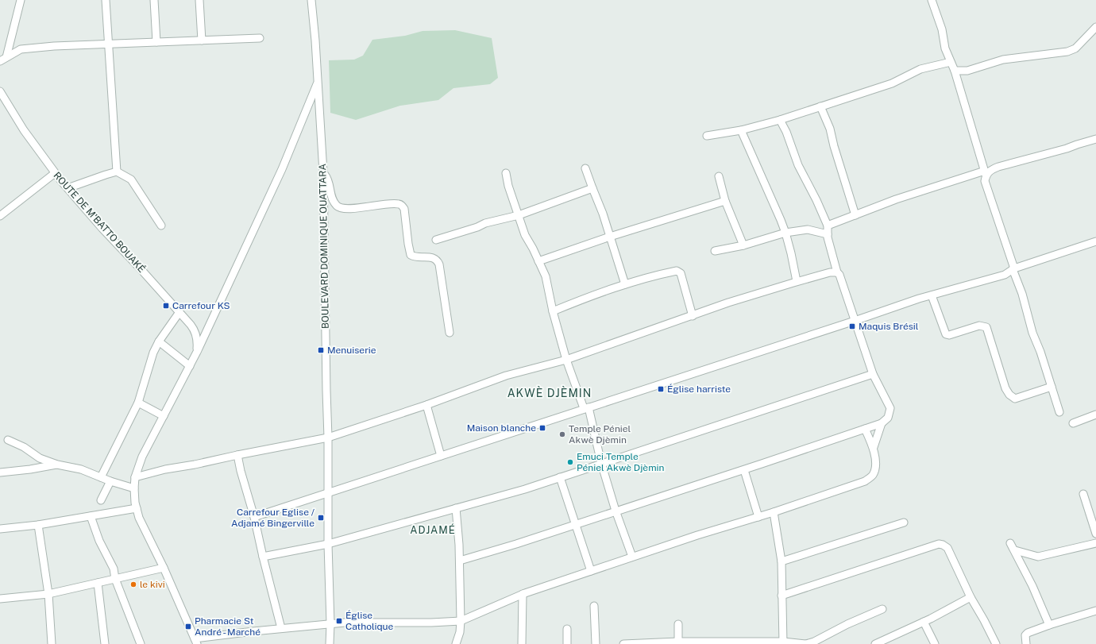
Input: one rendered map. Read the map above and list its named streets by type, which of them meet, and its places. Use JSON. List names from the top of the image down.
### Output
{
  "streets": {
    "street": ["ROUTE DE M'BATTO BOUAKÉ", "BOULEVARD DOMINIQUE OUATTARA"]
  },
  "districts": ["AKWÈ DJÈMIN", "ADJAMÉ"],
  "places": {
    "transit": [
      "Carrefour KS",
      "Maquis Brésil",
      "Menuiserie",
      "Église harriste",
      "Maison blanche",
      "Carrefour Eglise / Adjamé Bingerville",
      "Église Catholique",
      "Pharmacie St André - Marché"
    ],
    "other": ["Temple Péniel Akwè Djèmin", "Emuci Temple Péniel Akwè Djèmin", "le kivi"]
  }
}
